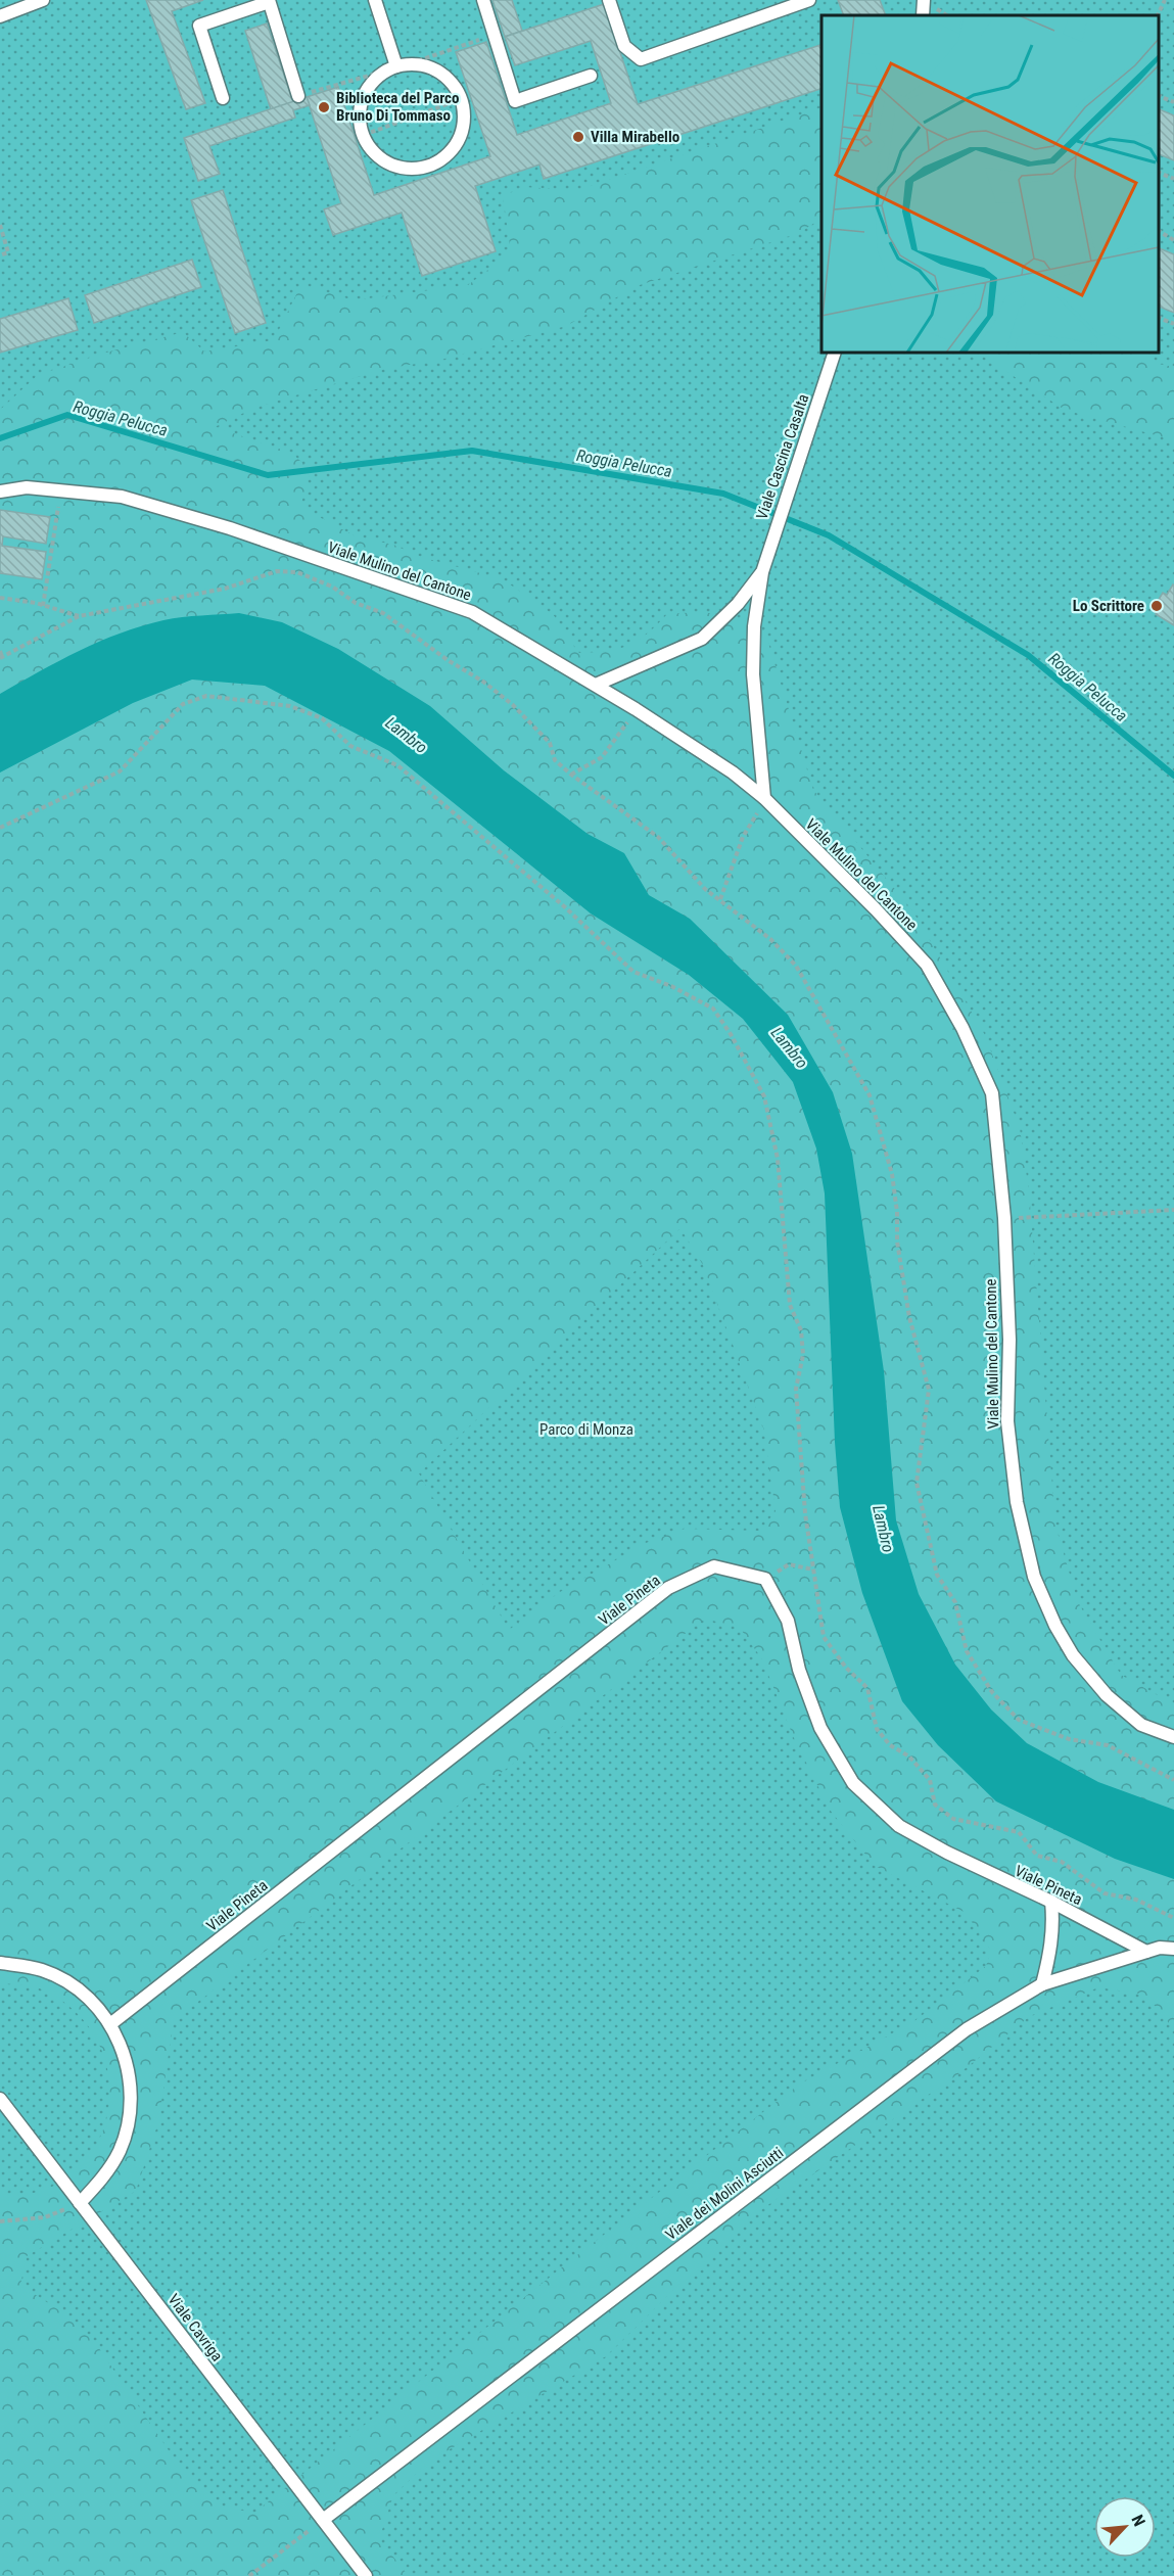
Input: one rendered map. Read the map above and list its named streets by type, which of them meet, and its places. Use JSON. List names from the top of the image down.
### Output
{
  "streets": {
    "lane": [
      "Viale Cascina Casalta",
      "Viale Mulino del Cantone",
      "Viale Pineta",
      "Viale dei Molini Asciutti",
      "Viale Cavriga"
    ]
  },
  "crossings": [
    ["Viale Cascina Casalta", "Viale Mulino del Cantone"],
    ["Viale Pineta", "Viale dei Molini Asciutti"],
    ["Viale dei Molini Asciutti", "Viale Cavriga"]
  ],
  "water": ["Roggia Pelucca", "Lambro"],
  "parks": ["Parco di Monza"],
  "places": ["Biblioteca del Parco Bruno Di Tommaso", "Villa Mirabello", "Lo Scrittore"],
  "north": "top right"
}
